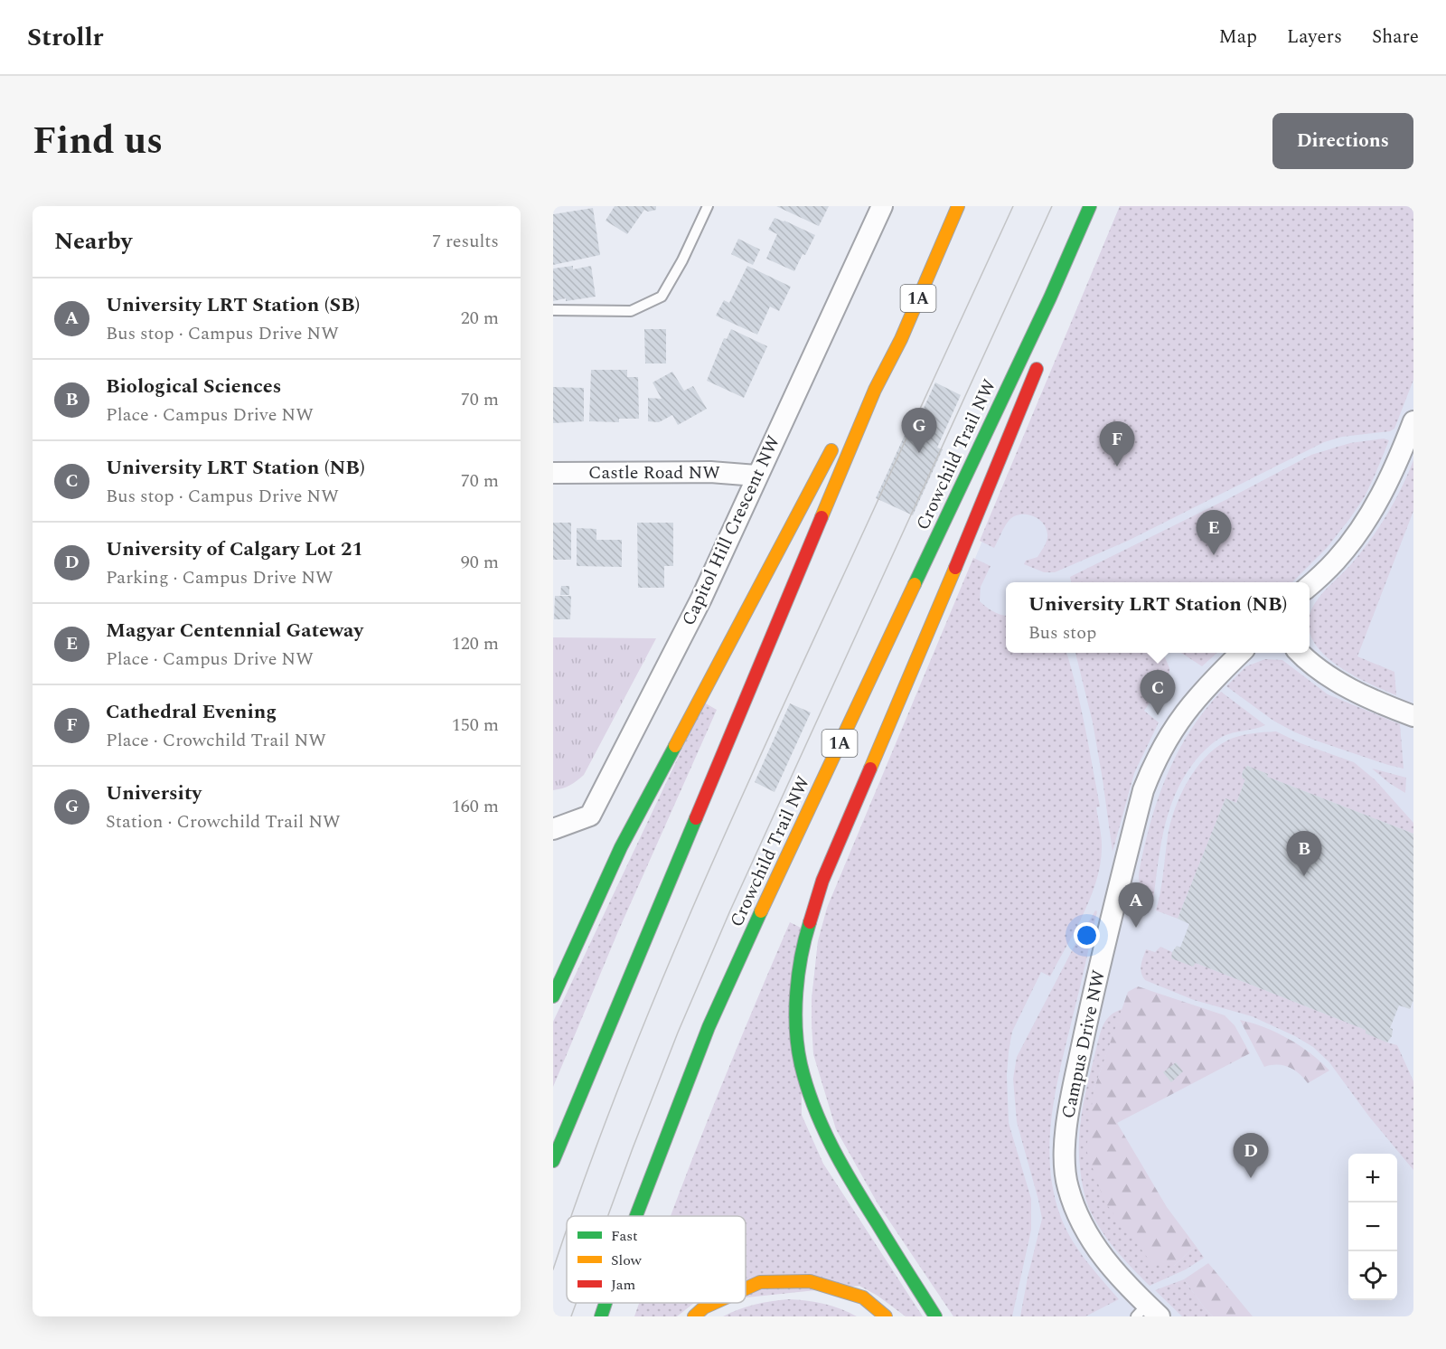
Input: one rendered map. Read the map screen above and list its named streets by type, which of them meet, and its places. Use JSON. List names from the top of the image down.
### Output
{
  "streets": {
    "highway": ["1A", "Crowchild Trail NW"],
    "street": ["Castle Road NW", "Capitol Hill Crescent NW", "Campus Drive NW"]
  },
  "crossings": [
    ["Castle Road NW", "Capitol Hill Crescent NW"]
  ],
  "legend": ["Fast", "Slow", "Jam"],
  "page": {
    "header": "Strollr",
    "nav": ["Map", "Layers", "Share"],
    "title": "Find us",
    "buttons": "Directions",
    "heading": ["Nearby", "7 results"],
    "list": [
      {
        "mark": "A",
        "name": "University LRT Station (SB)",
        "note": "Bus stop · Campus Drive NW",
        "value": "20 m"
      },
      {
        "mark": "B",
        "name": "Biological Sciences",
        "note": "Place · Campus Drive NW",
        "value": "70 m"
      },
      {
        "mark": "C",
        "name": "University LRT Station (NB)",
        "note": "Bus stop · Campus Drive NW",
        "value": "70 m"
      },
      {
        "mark": "D",
        "name": "University of Calgary Lot 21",
        "note": "Parking · Campus Drive NW",
        "value": "90 m"
      },
      {
        "mark": "E",
        "name": "Magyar Centennial Gateway",
        "note": "Place · Campus Drive NW",
        "value": "120 m"
      },
      {
        "mark": "F",
        "name": "Cathedral Evening",
        "note": "Place · Crowchild Trail NW",
        "value": "150 m"
      },
      {
        "mark": "G",
        "name": "University",
        "note": "Station · Crowchild Trail NW",
        "value": "160 m"
      }
    ],
    "pins": [
      "G",
      "F",
      "E",
      "C",
      "B",
      "A",
      "D"
    ],
    "popup": ["University LRT Station (NB)", "Bus stop"],
    "map_buttons": ["+", "−"]
  }
}
